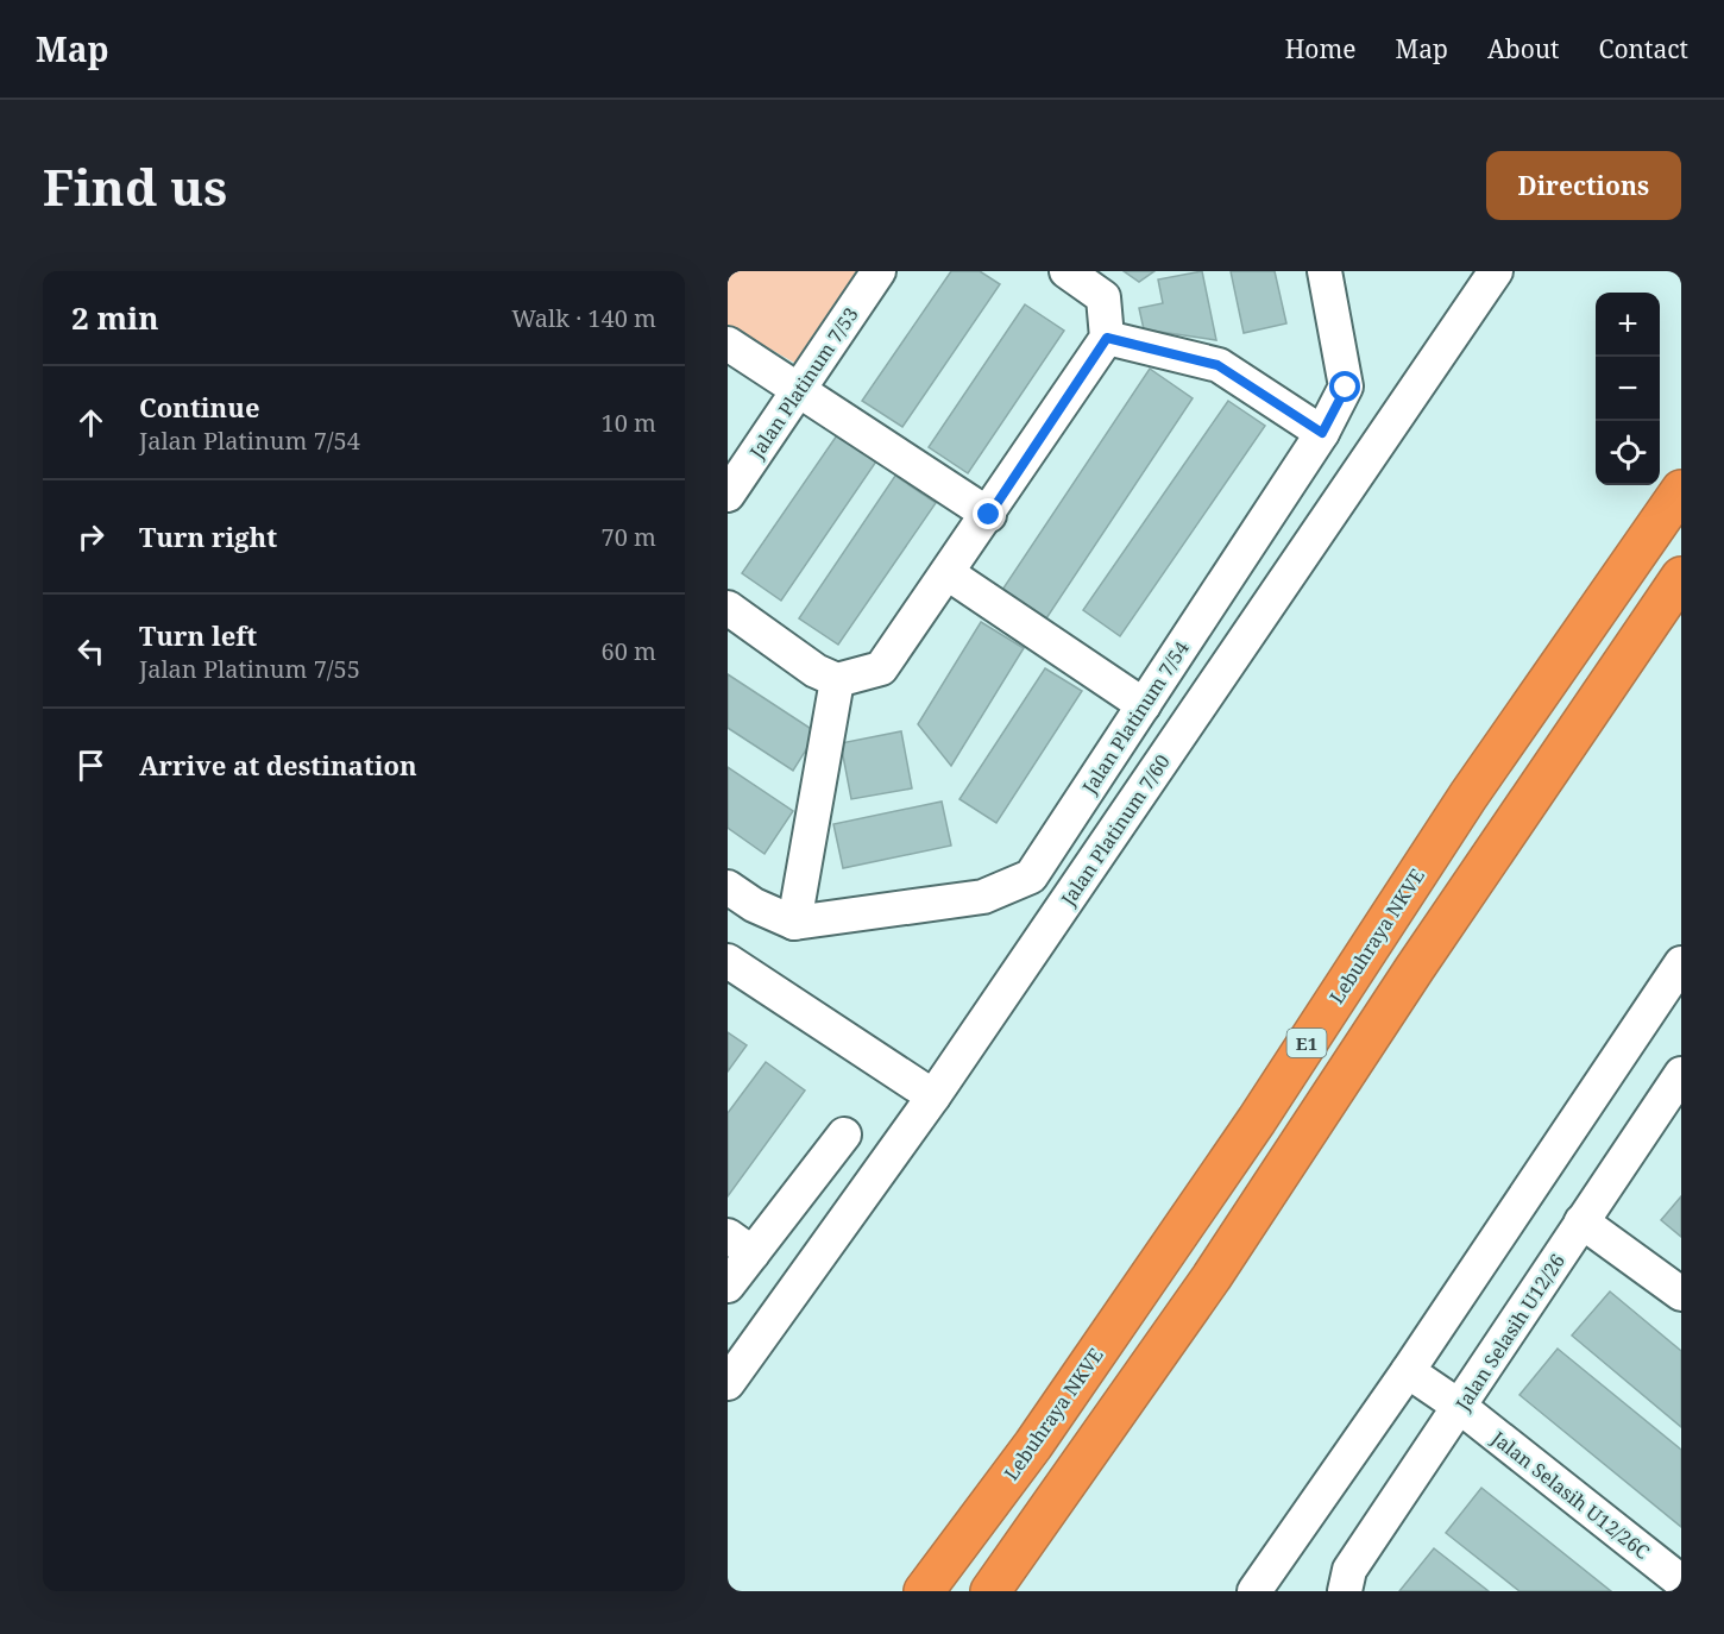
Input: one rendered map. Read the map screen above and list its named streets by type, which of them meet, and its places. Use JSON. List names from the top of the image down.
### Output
{
  "streets": {
    "highway": ["Lebuhraya NKVE", "E1"],
    "street": [
      "Jalan Platinum 7/53",
      "Jalan Platinum 7/54",
      "Jalan Platinum 7/60",
      "Jalan Selasih U12/26",
      "Jalan Selasih U12/26C"
    ]
  },
  "crossings": [
    ["Jalan Selasih U12/26", "Jalan Selasih U12/26C"]
  ],
  "page": {
    "header": "Map",
    "nav": [
      "Home",
      "Map",
      "About",
      "Contact"
    ],
    "buttons": "Directions",
    "title": "Find us",
    "heading": ["2 min", "Walk · 140 m"],
    "map_buttons": ["+", "−"],
    "list": [
      ["Continue", "Jalan Platinum 7/54", "10 m"],
      ["Turn right", "70 m"],
      ["Turn left", "Jalan Platinum 7/55", "60 m"],
      "Arrive at destination"
    ]
  }
}
